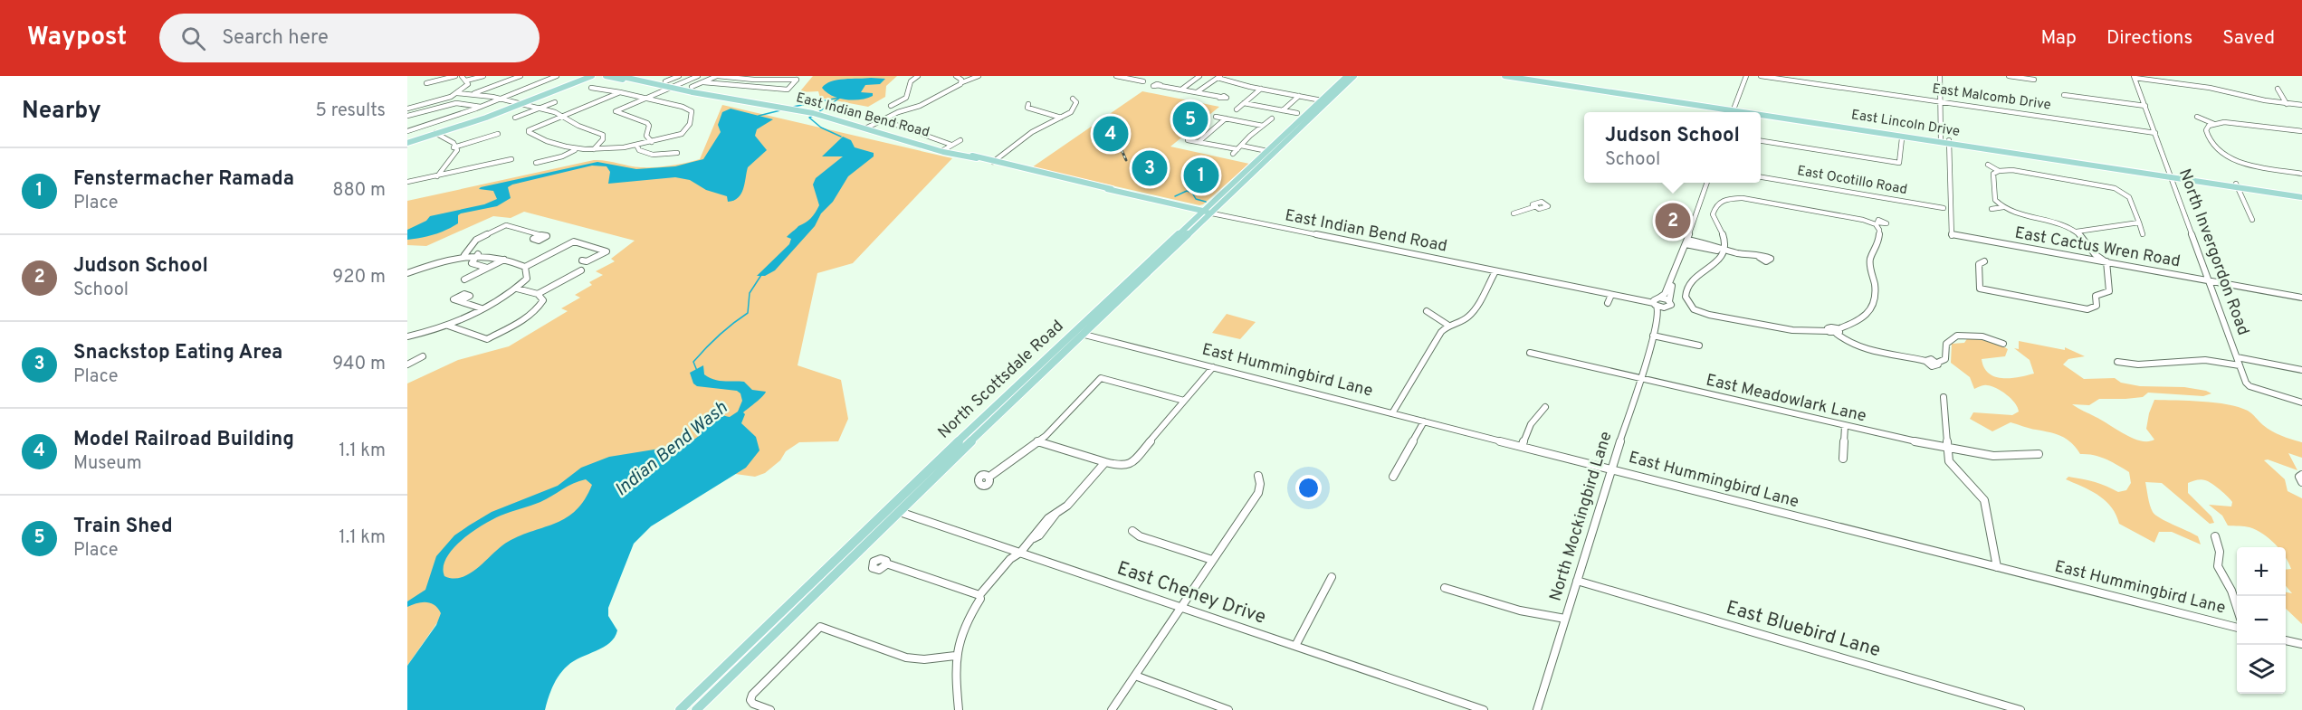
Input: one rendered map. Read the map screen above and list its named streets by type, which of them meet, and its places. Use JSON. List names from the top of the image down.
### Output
{
  "streets": {
    "main road": ["East Indian Bend Road", "East Lincoln Drive", "North Scottsdale Road"],
    "street": [
      "East Malcomb Drive",
      "East Ocotillo Road",
      "East Cactus Wren Road",
      "North Invergordon Road",
      "East Hummingbird Lane",
      "East Meadowlark Lane",
      "North Mockingbird Lane",
      "East Cheney Drive",
      "East Bluebird Lane"
    ]
  },
  "crossings": [
    ["East Malcomb Drive", "North Invergordon Road"],
    ["East Indian Bend Road", "North Scottsdale Road"],
    ["East Indian Bend Road", "North Mockingbird Lane"],
    ["East Lincoln Drive", "East Cactus Wren Road"],
    ["East Lincoln Drive", "North Invergordon Road"],
    ["East Cactus Wren Road", "North Invergordon Road"],
    ["East Hummingbird Lane", "North Scottsdale Road"],
    ["East Hummingbird Lane", "North Mockingbird Lane"],
    ["North Scottsdale Road", "East Cheney Drive"],
    ["East Meadowlark Lane", "North Mockingbird Lane"],
    ["North Mockingbird Lane", "East Bluebird Lane"]
  ],
  "water": ["Indian Bend Wash"],
  "page": {
    "header": "Waypost",
    "search": "Search here",
    "nav": ["Map", "Directions", "Saved"],
    "heading": ["Nearby", "5 results"],
    "pins": [
      "5",
      "4",
      "3",
      "1",
      "2"
    ],
    "popup": ["Judson School", "School"],
    "list": [
      {
        "mark": "1",
        "name": "Fenstermacher Ramada",
        "note": "Place",
        "value": "880 m"
      },
      {
        "mark": "2",
        "name": "Judson School",
        "note": "School",
        "value": "920 m"
      },
      {
        "mark": "3",
        "name": "Snackstop Eating Area",
        "note": "Place",
        "value": "940 m"
      },
      {
        "mark": "4",
        "name": "Model Railroad Building",
        "note": "Museum",
        "value": "1.1 km"
      },
      {
        "mark": "5",
        "name": "Train Shed",
        "note": "Place",
        "value": "1.1 km"
      }
    ],
    "map_buttons": ["+", "−"]
  }
}
